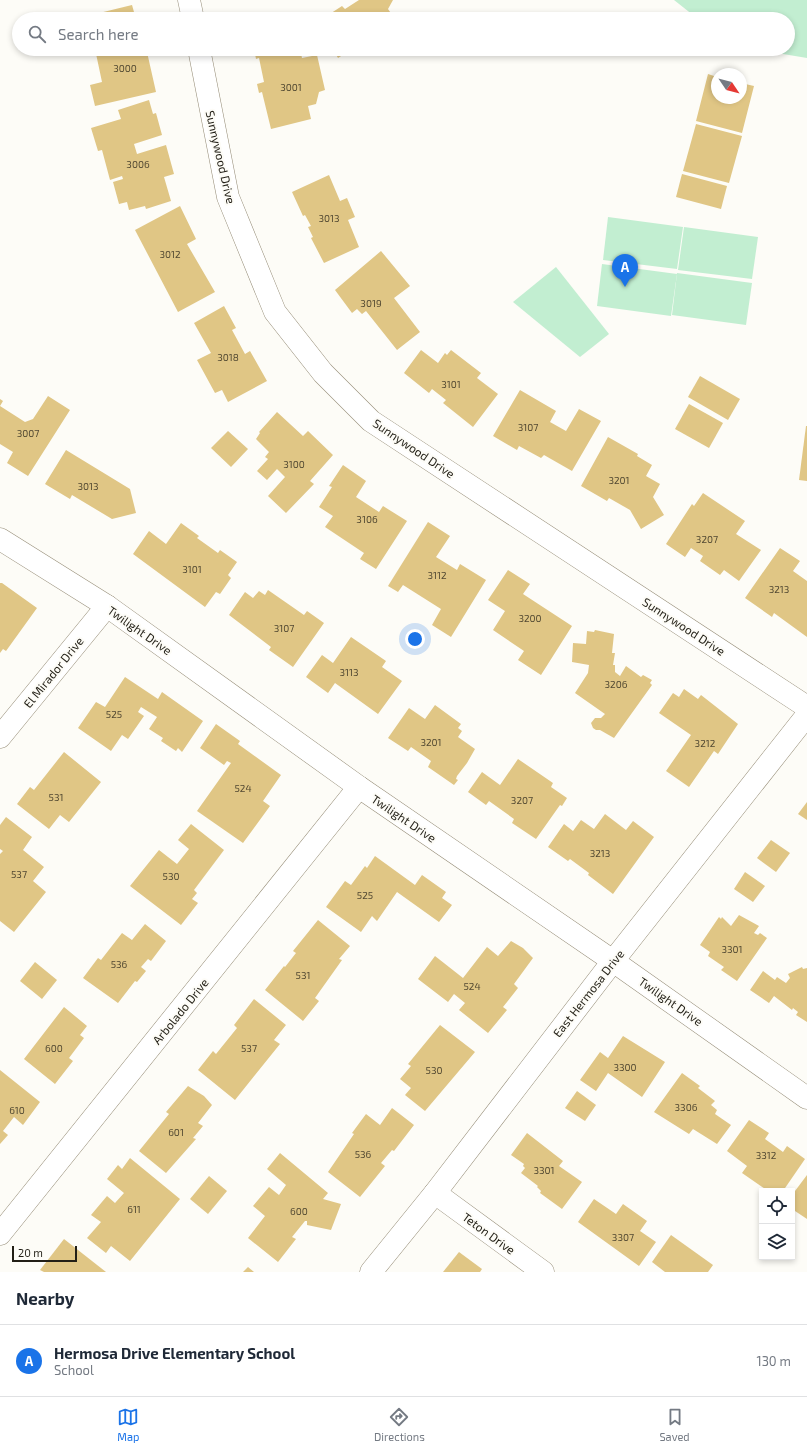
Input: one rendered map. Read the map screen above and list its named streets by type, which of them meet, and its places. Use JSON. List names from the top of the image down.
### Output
{
  "streets": {
    "street": [
      "Sunnywood Drive",
      "Twilight Drive",
      "El Mirador Drive",
      "East Hermosa Drive",
      "Arbolado Drive",
      "Teton Drive"
    ]
  },
  "crossings": [
    ["Twilight Drive", "El Mirador Drive"],
    ["Twilight Drive", "East Hermosa Drive"],
    ["Twilight Drive", "Arbolado Drive"],
    ["East Hermosa Drive", "Teton Drive"]
  ],
  "house_numbers": [
    "3000",
    "3001",
    "3006",
    "3013",
    "3012",
    "3019",
    "3018",
    "3101",
    "3107",
    "3007",
    "3100",
    "3201",
    "3013",
    "3106",
    "3207",
    "3101",
    "3112",
    "3213",
    "3200",
    "3107",
    "3113",
    "3206",
    "525",
    "3201",
    "3212",
    "524",
    "531",
    "3207",
    "3213",
    "537",
    "530",
    "525",
    "3301",
    "536",
    "531",
    "524",
    "600",
    "537",
    "3300",
    "530",
    "3306",
    "610",
    "601",
    "536",
    "3312",
    "3301",
    "611",
    "600",
    "3307"
  ],
  "scale_bar": "20 m",
  "north": "bottom right",
  "page": {
    "search": "Search here",
    "pins": "A",
    "scale": "20 m",
    "heading": "Nearby",
    "list": [
      {
        "mark": "A",
        "name": "Hermosa Drive Elementary School",
        "note": "School",
        "value": "130 m"
      }
    ],
    "nav": ["Map", "Directions", "Saved"]
  }
}
